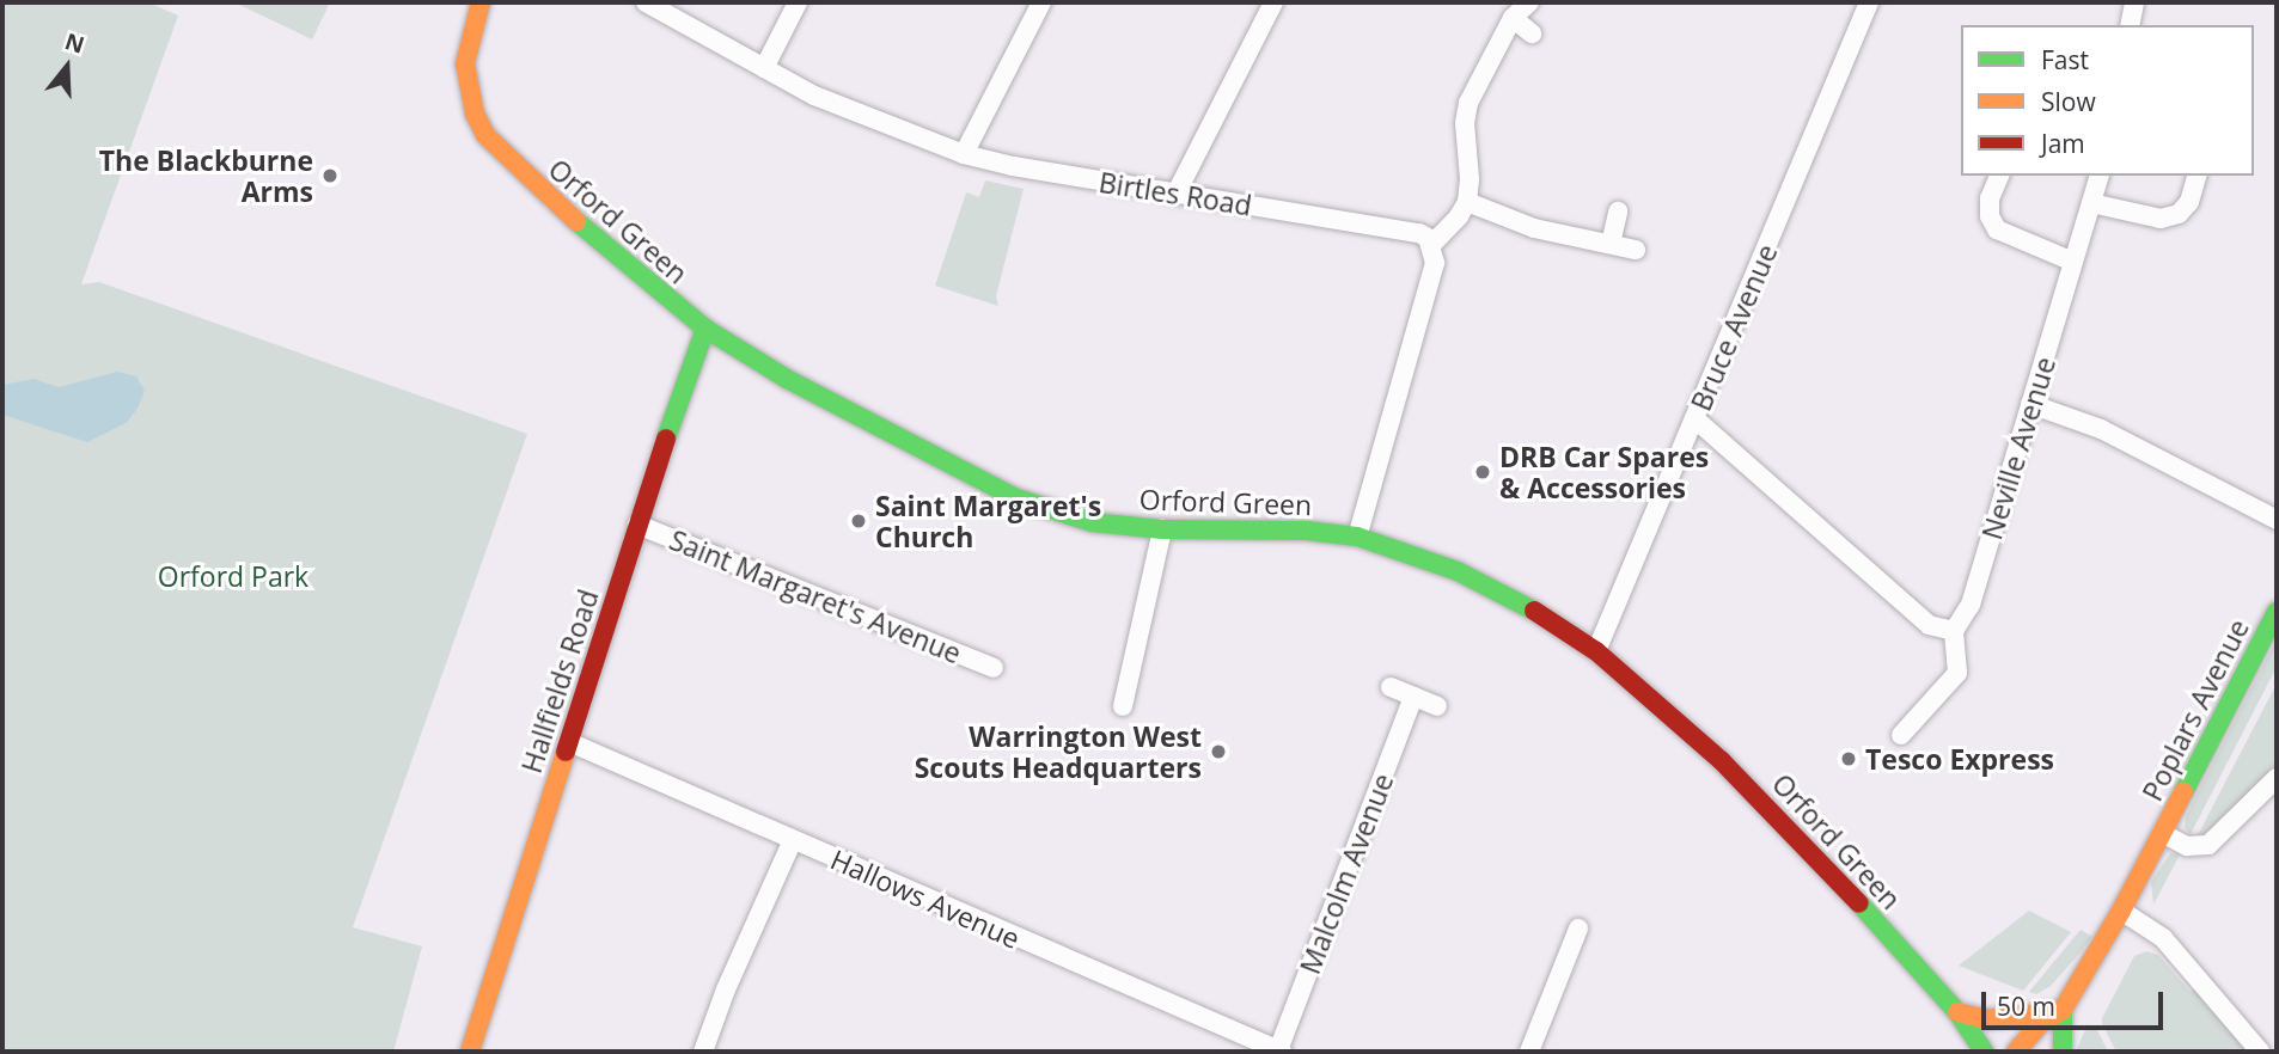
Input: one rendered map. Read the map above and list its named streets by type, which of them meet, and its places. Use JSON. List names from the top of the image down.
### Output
{
  "streets": {
    "main road": ["Orford Green", "Hallfields Road", "Poplars Avenue"],
    "street": [
      "Birtles Road",
      "Bruce Avenue",
      "Neville Avenue",
      "Saint Margaret's Avenue",
      "Malcolm Avenue",
      "Hallows Avenue"
    ]
  },
  "crossings": [
    ["Orford Green", "Bruce Avenue"],
    ["Orford Green", "Hallfields Road"],
    ["Saint Margaret's Avenue", "Hallfields Road"],
    ["Hallfields Road", "Hallows Avenue"],
    ["Malcolm Avenue", "Hallows Avenue"]
  ],
  "parks": ["Orford Park"],
  "places": [
    "The Blackburne Arms",
    "DRB Car Spares & Accessories",
    "Saint Margaret's Church",
    "Warrington West Scouts Headquarters",
    "Tesco Express"
  ],
  "legend": ["Fast", "Slow", "Jam"],
  "scale_bar": "50 m",
  "north": "top"
}
